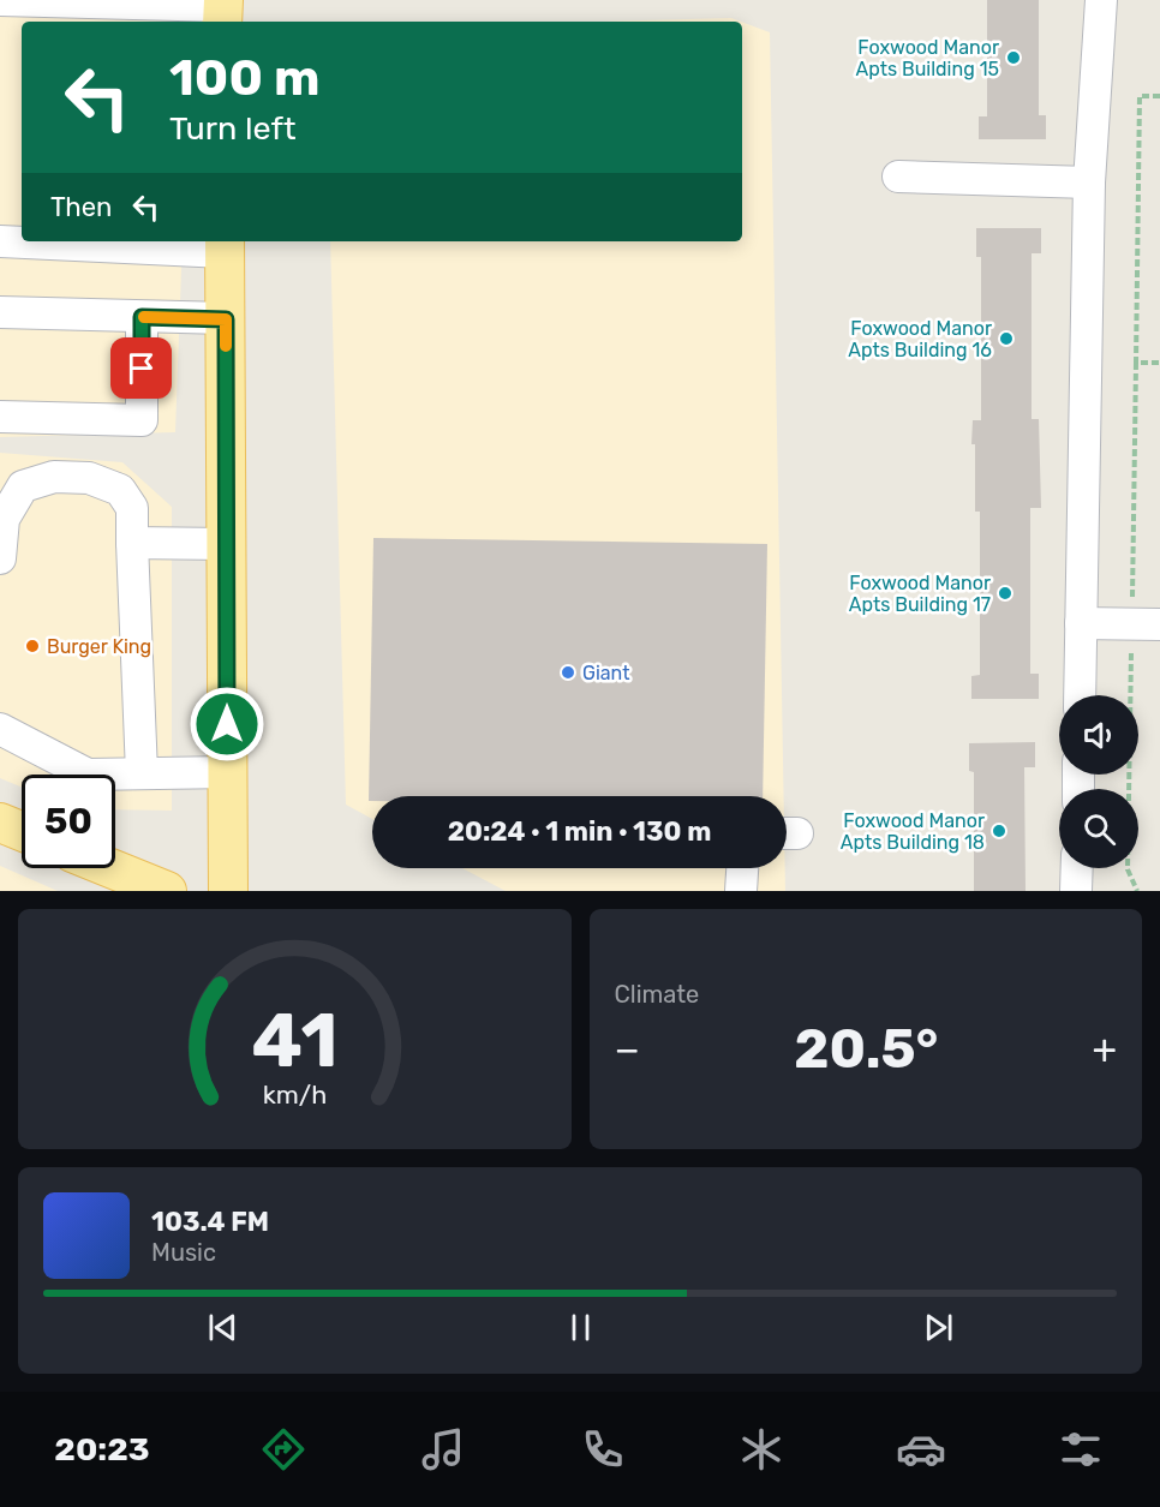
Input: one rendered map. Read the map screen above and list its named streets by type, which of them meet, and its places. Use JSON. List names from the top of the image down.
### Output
{
  "places": [
    "Foxwood Manor Apts Building 15",
    "Foxwood Manor Apts Building 16",
    "Foxwood Manor Apts Building 17",
    "Burger King",
    "Giant",
    "Foxwood Manor Apts Building 18"
  ],
  "page": {
    "turn": ["100 m", "Turn left"],
    "then": "Then",
    "limit": "50",
    "trip": "20:24 · 1 min · 130 m",
    "tile": "Climate",
    "heat": ["−", "20.5°", "+"],
    "song": ["103.4 FM", "Music"],
    "tabs": "20:23",
    "gauge": ["41", "km/h"]
  }
}
